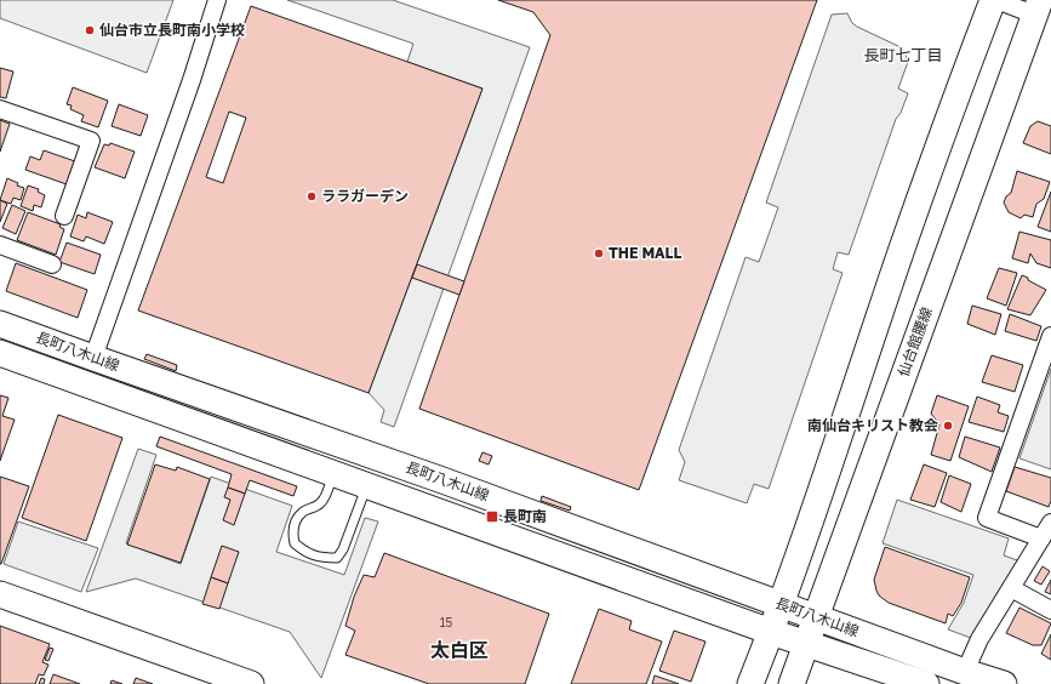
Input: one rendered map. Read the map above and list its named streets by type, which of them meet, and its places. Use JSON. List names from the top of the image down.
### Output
{
  "streets": {
    "street": ["仙台館腰線", "長町八木山線"]
  },
  "crossings": [
    ["仙台館腰線", "長町八木山線"]
  ],
  "districts": ["長町七丁目", "太白区"],
  "places": {
    "other": [
      "仙台市立長町南小学校",
      "ララガーデン",
      "THE MALL",
      "南仙台キリスト教会"
    ],
    "transit": ["長町南"]
  },
  "house_numbers": ["15"]
}
